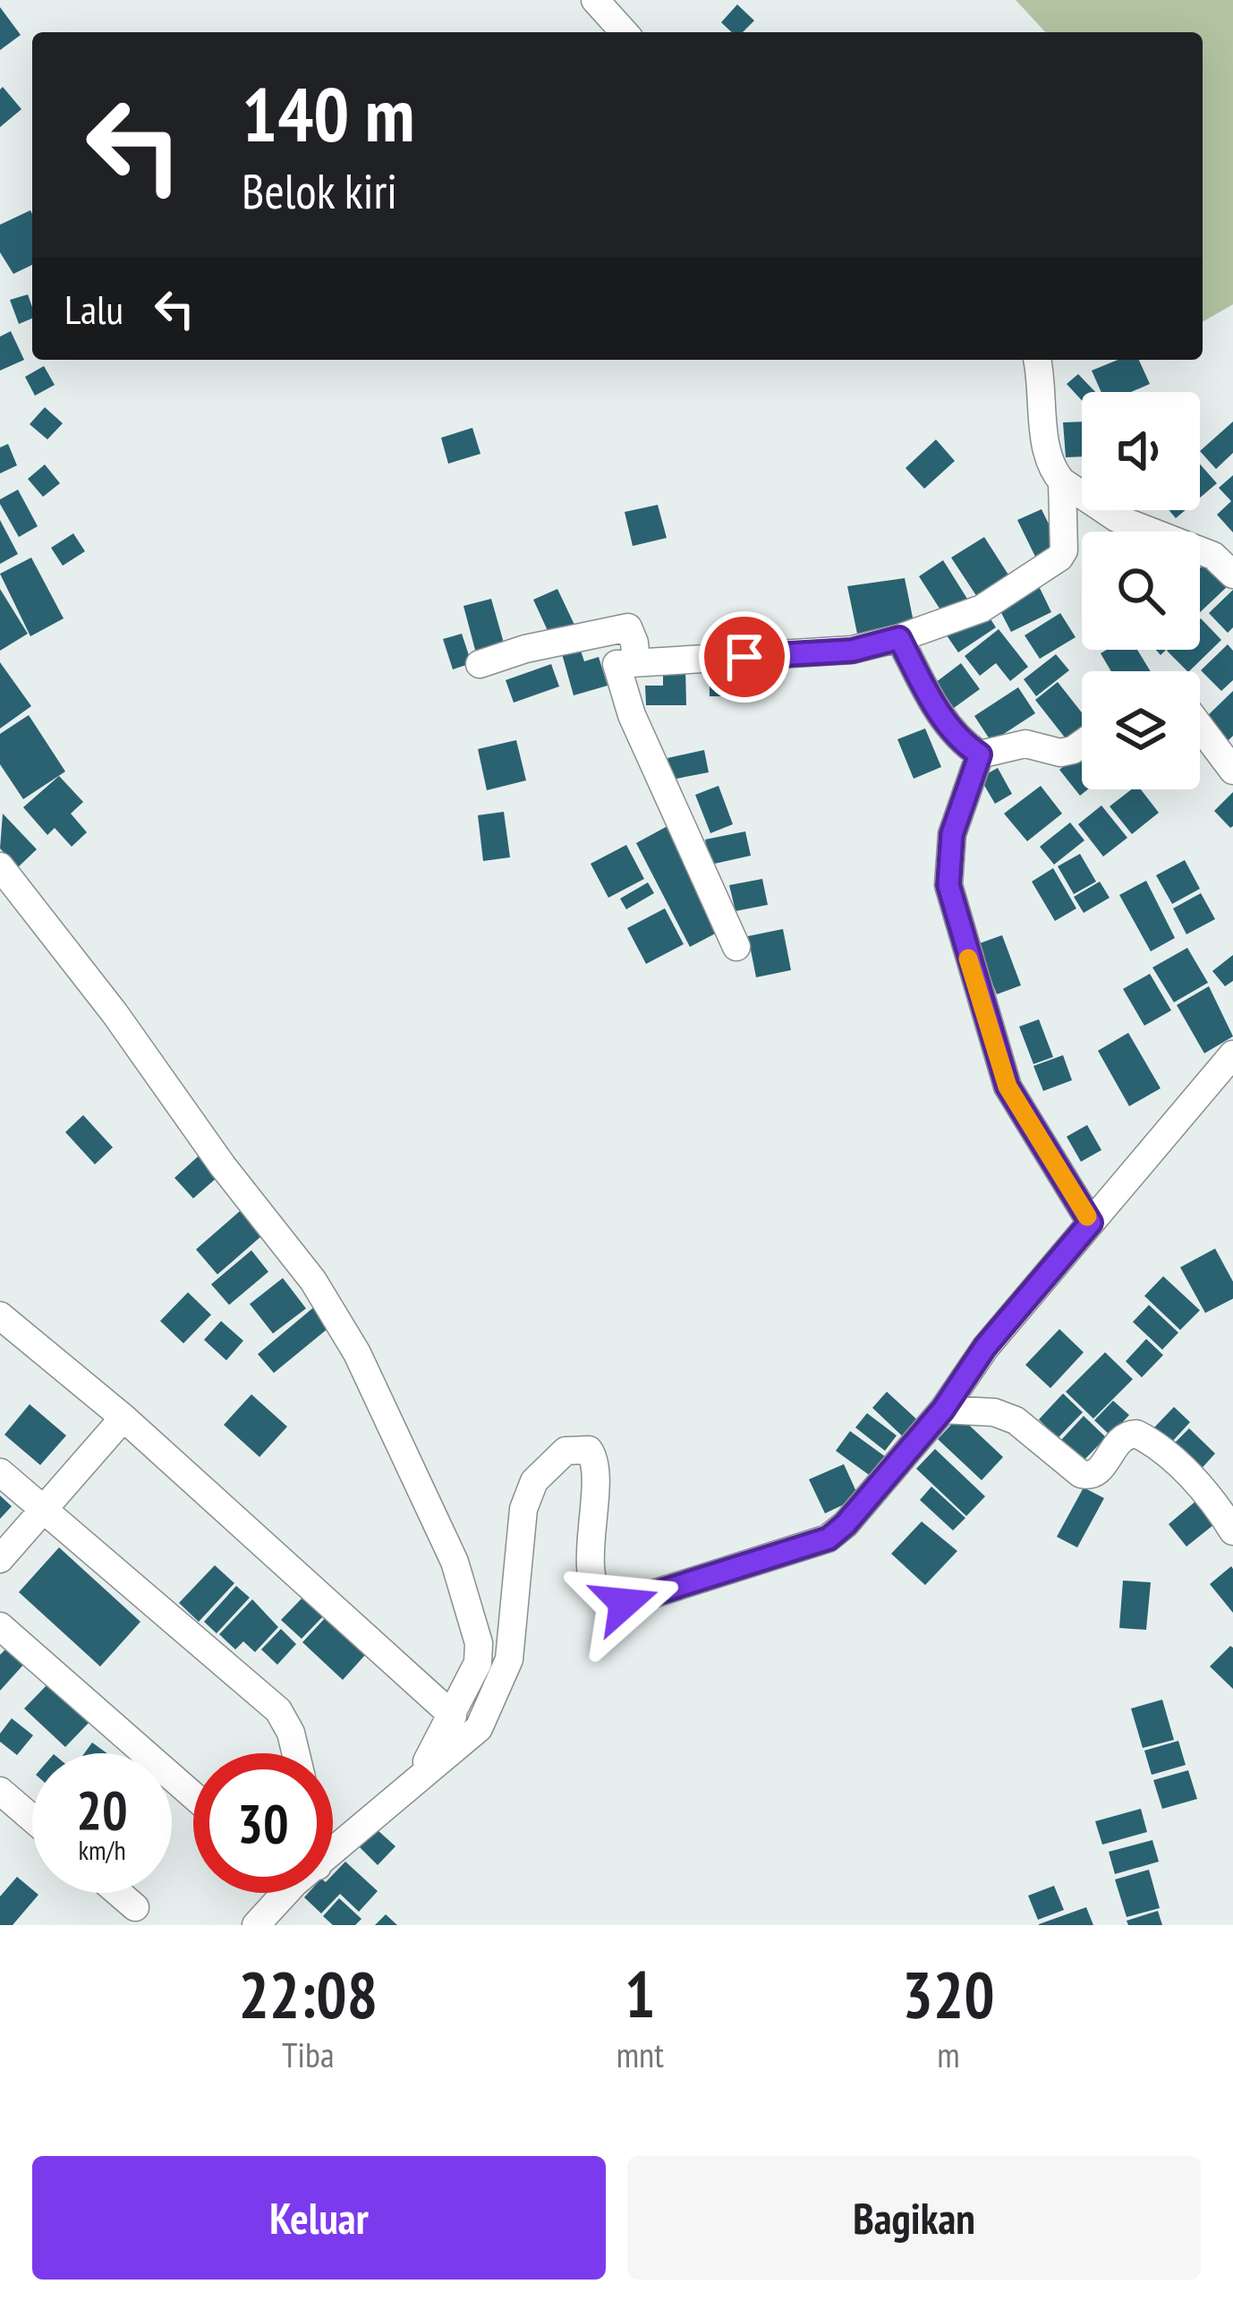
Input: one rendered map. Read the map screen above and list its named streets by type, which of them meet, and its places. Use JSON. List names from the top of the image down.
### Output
{
  "page": {
    "turn": ["140 m", "Belok kiri"],
    "then": "Lalu",
    "speed": "20 km/h",
    "limit": "30",
    "eta": [
      "22:08",
      "Tiba",
      "1",
      "mnt",
      "320",
      "m"
    ],
    "buttons": ["Keluar", "Bagikan"]
  }
}
